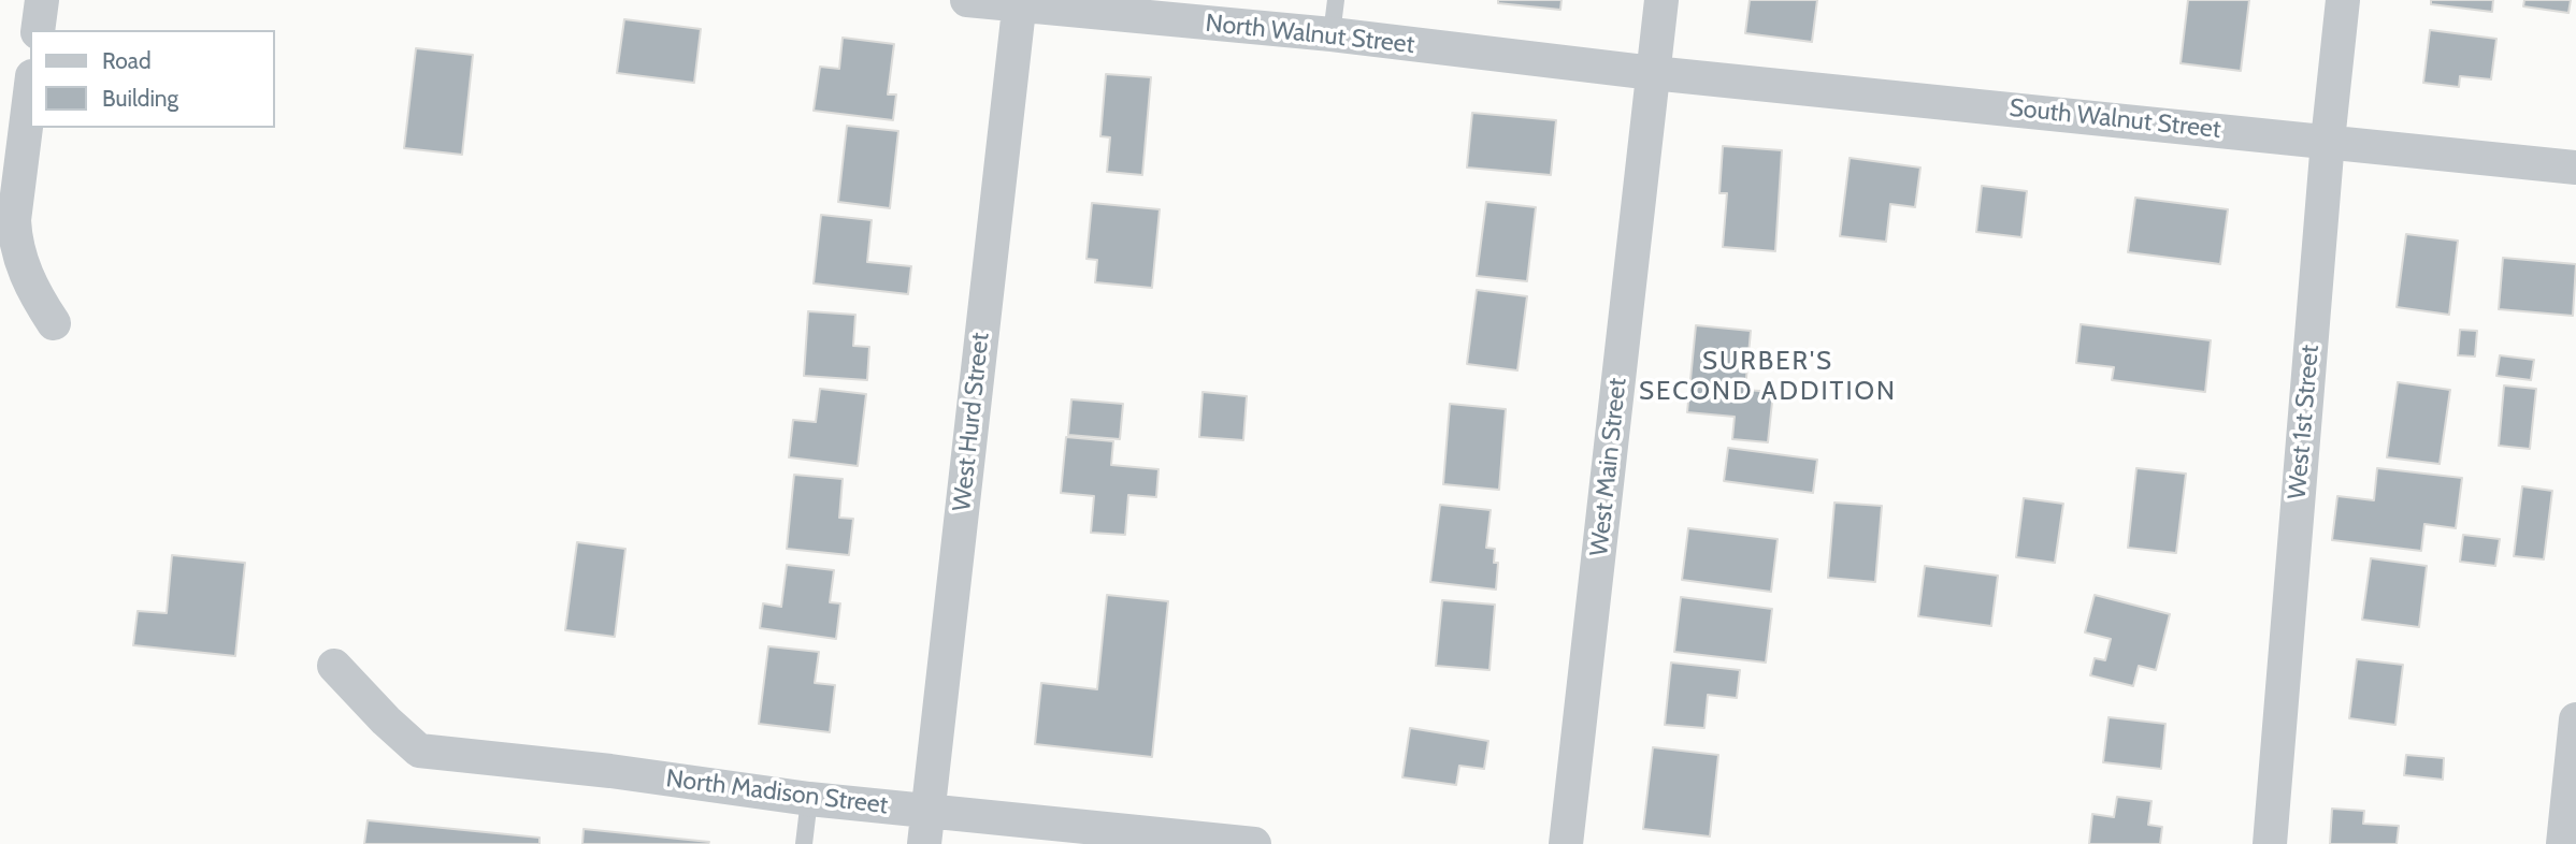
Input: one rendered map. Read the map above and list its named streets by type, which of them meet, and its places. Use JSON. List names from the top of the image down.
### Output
{
  "streets": {
    "street": [
      "North Walnut Street",
      "South Walnut Street",
      "West Hurd Street",
      "West 1st Street",
      "West Main Street",
      "North Madison Street"
    ]
  },
  "crossings": [
    ["North Walnut Street", "South Walnut Street"],
    ["North Walnut Street", "West Hurd Street"],
    ["North Walnut Street", "West Main Street"],
    ["South Walnut Street", "West 1st Street"],
    ["South Walnut Street", "West Main Street"],
    ["West Hurd Street", "North Madison Street"]
  ],
  "districts": ["SURBER'S SECOND ADDITION"],
  "legend": ["Road", "Building"]
}
